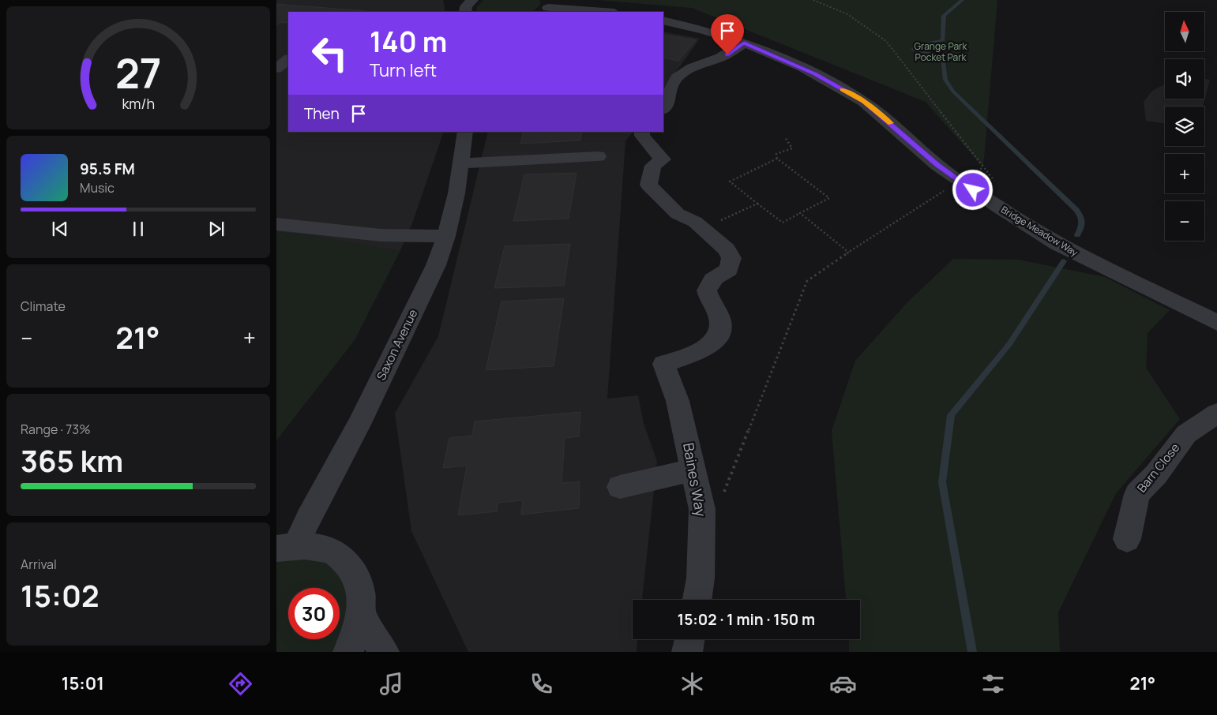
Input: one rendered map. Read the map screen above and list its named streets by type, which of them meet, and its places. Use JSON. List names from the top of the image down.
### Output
{
  "streets": {
    "street": [
      "Bridge Meadow Way",
      "Saxon Avenue",
      "Barn Close",
      "Baines Way"
    ]
  },
  "parks": ["Grange Park Pocket Park"],
  "north": "top",
  "page": {
    "map_buttons": ["+", "−"],
    "turn": ["140 m", "Turn left"],
    "then": "Then",
    "song": ["95.5 FM", "Music"],
    "tile": [
      "Climate",
      ["Range · 73%", "365 km"],
      ["Arrival", "15:02"]
    ],
    "heat": ["−", "21°", "+"],
    "limit": "30",
    "trip": "15:02 · 1 min · 150 m",
    "tabs": ["15:01", "21°"],
    "gauge": ["27", "km/h"]
  }
}
